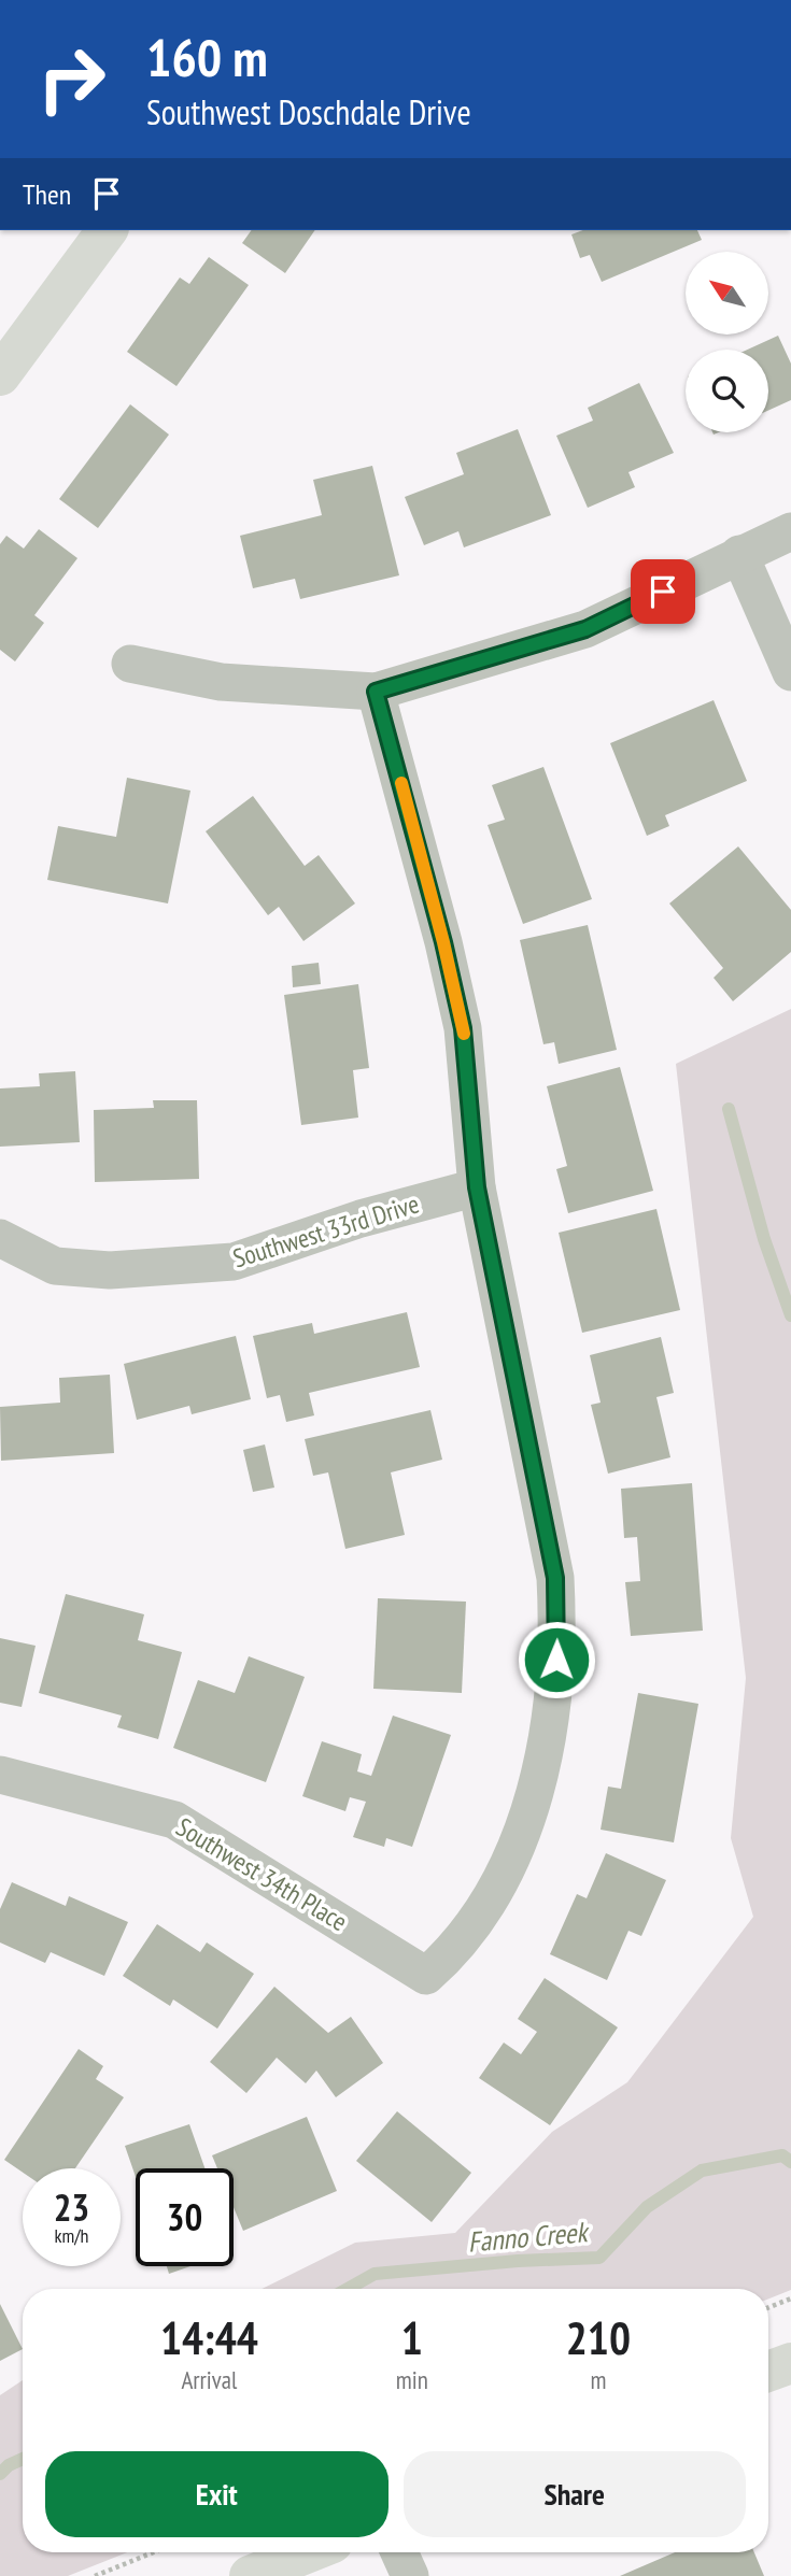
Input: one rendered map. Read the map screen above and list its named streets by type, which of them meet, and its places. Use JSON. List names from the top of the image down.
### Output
{
  "streets": {
    "street": ["Southwest 33rd Drive", "Southwest 34th Place"]
  },
  "crossings": [
    ["Southwest 33rd Drive", "Southwest 34th Place"]
  ],
  "water": ["Fanno Creek"],
  "north": "top left",
  "page": {
    "turn": ["160 m", "Southwest Doschdale Drive"],
    "then": "Then",
    "speed": "23 km/h",
    "limit": "30",
    "eta": [
      "14:44",
      "Arrival",
      "1",
      "min",
      "210",
      "m"
    ],
    "buttons": ["Exit", "Share"]
  }
}
